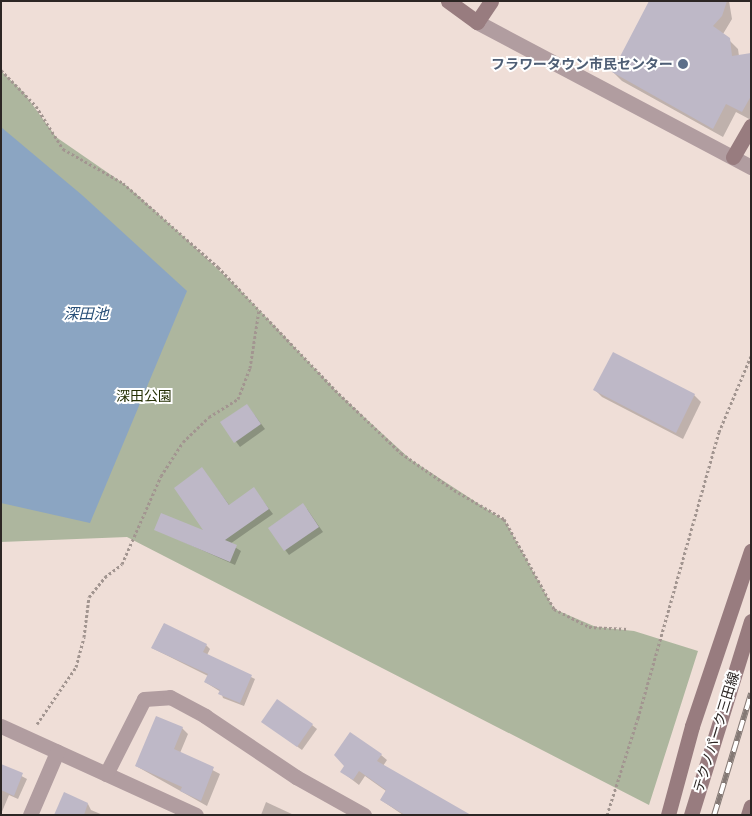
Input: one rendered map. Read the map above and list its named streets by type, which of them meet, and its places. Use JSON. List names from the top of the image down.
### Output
{
  "streets": {
    "main road": ["テクノパーク三田線"]
  },
  "water": ["深田池"],
  "parks": ["深田公園"],
  "places": ["フラワータウン市民センター"]
}
